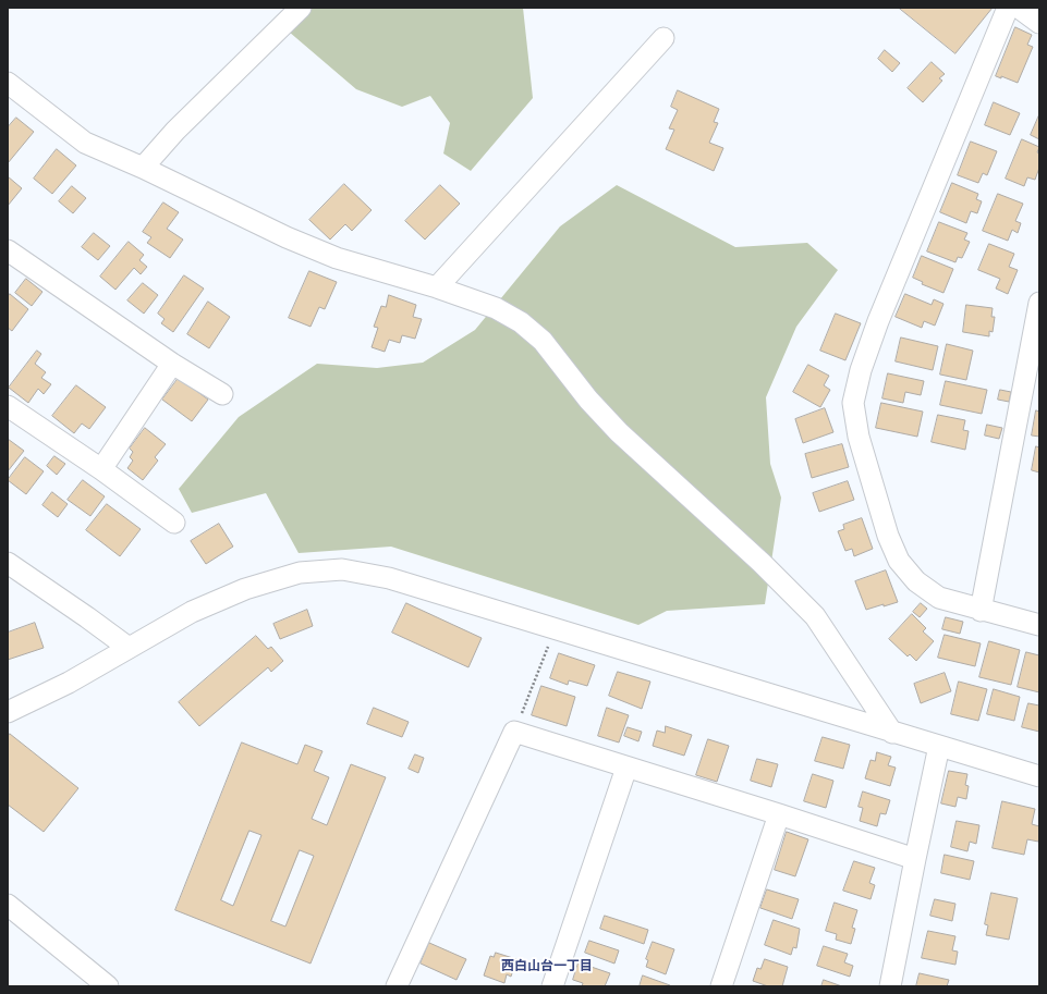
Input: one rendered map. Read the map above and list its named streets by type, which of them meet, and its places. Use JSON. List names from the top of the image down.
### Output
{
  "districts": ["西白山台一丁目"]
}
